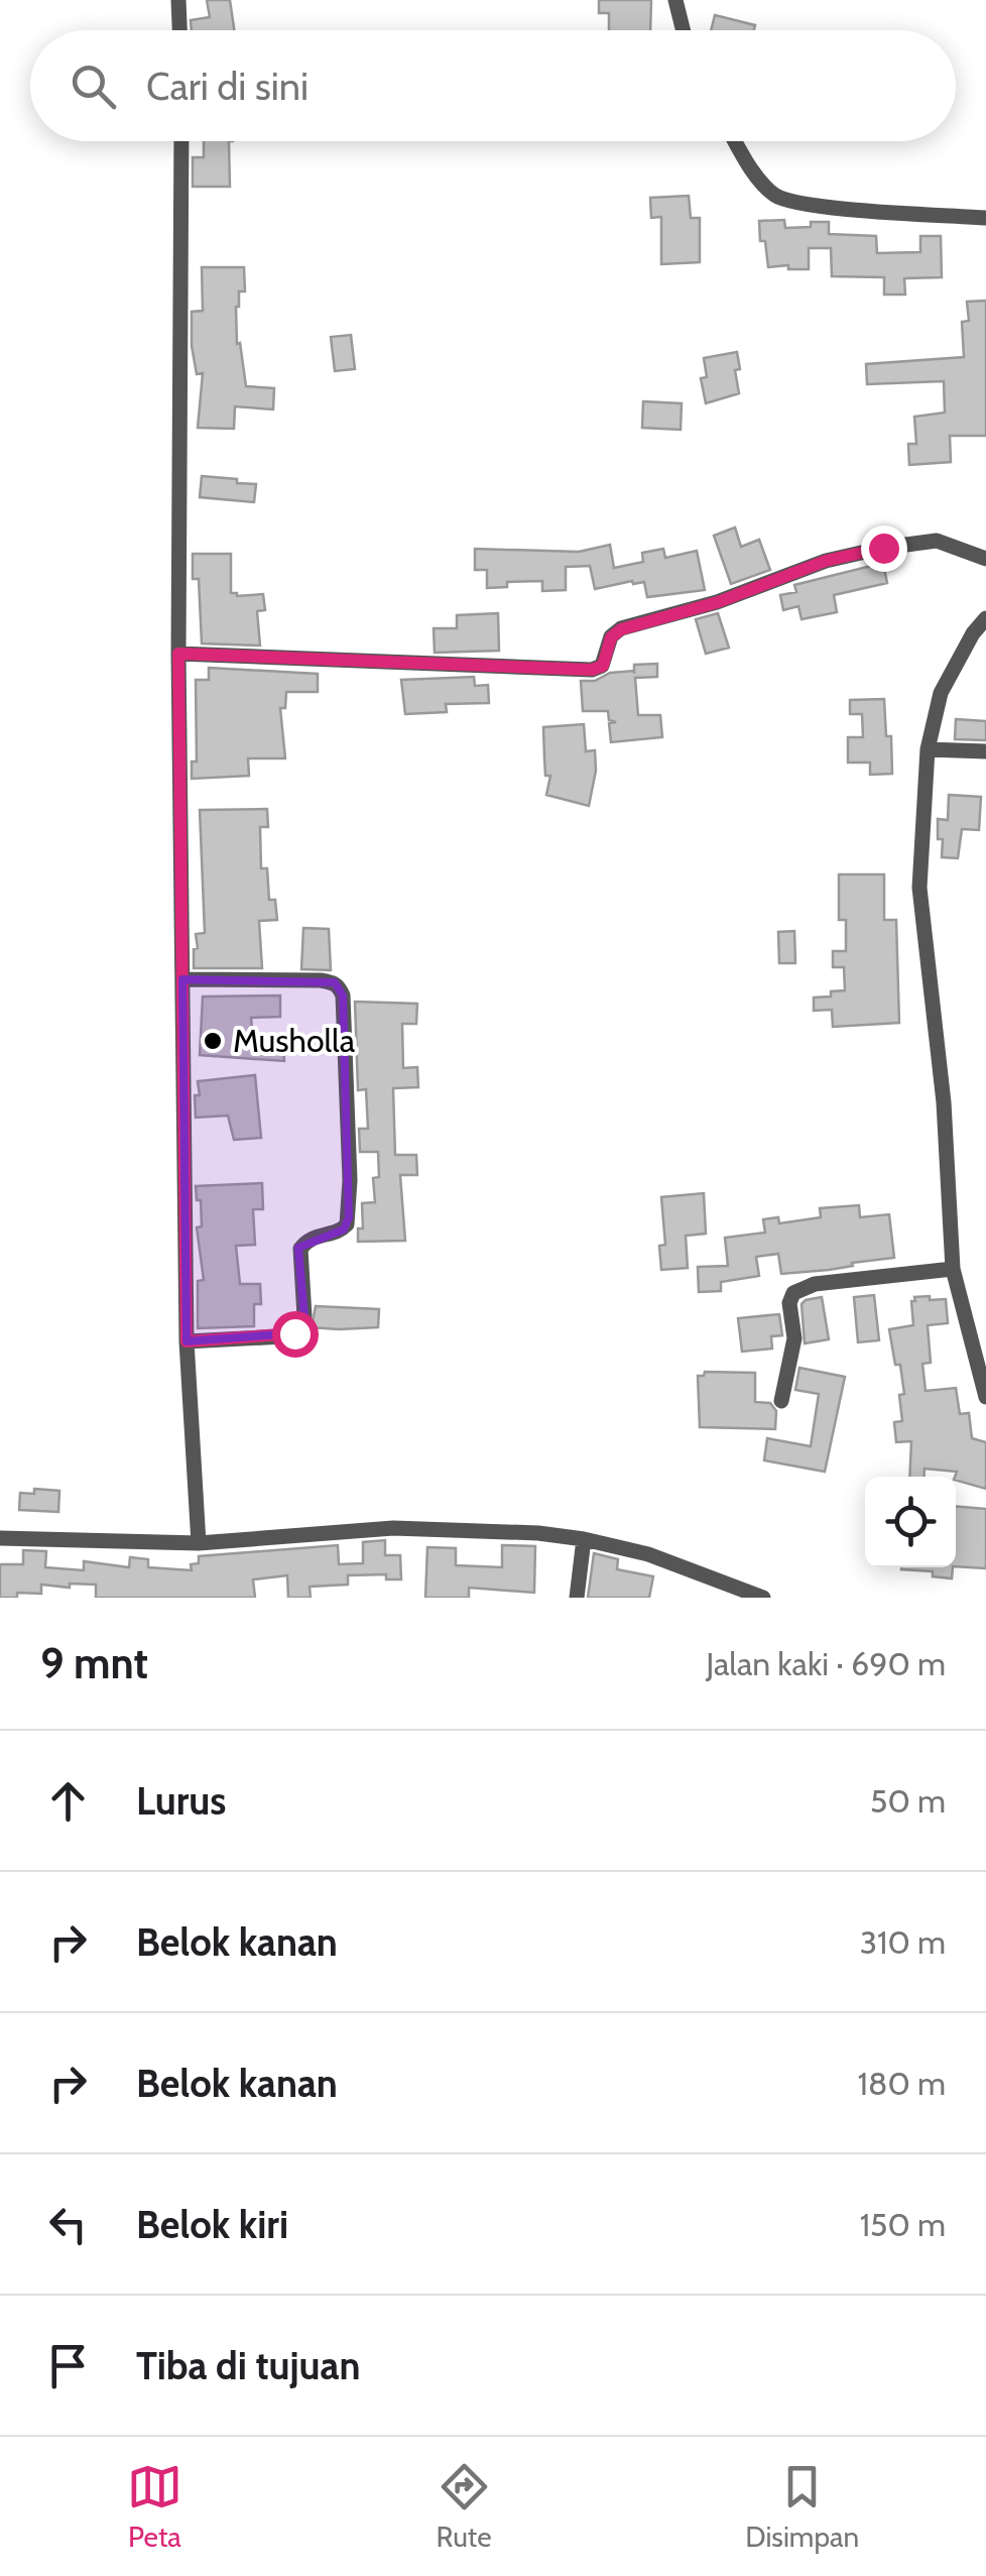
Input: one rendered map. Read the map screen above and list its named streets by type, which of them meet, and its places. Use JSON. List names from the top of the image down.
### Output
{
  "places": ["Musholla"],
  "page": {
    "search": "Cari di sini",
    "heading": ["9 mnt", "Jalan kaki · 690 m"],
    "list": [
      ["Lurus", "50 m"],
      ["Belok kanan", "310 m"],
      ["Belok kanan", "180 m"],
      ["Belok kiri", "150 m"],
      "Tiba di tujuan"
    ],
    "nav": ["Peta", "Rute", "Disimpan"]
  }
}
